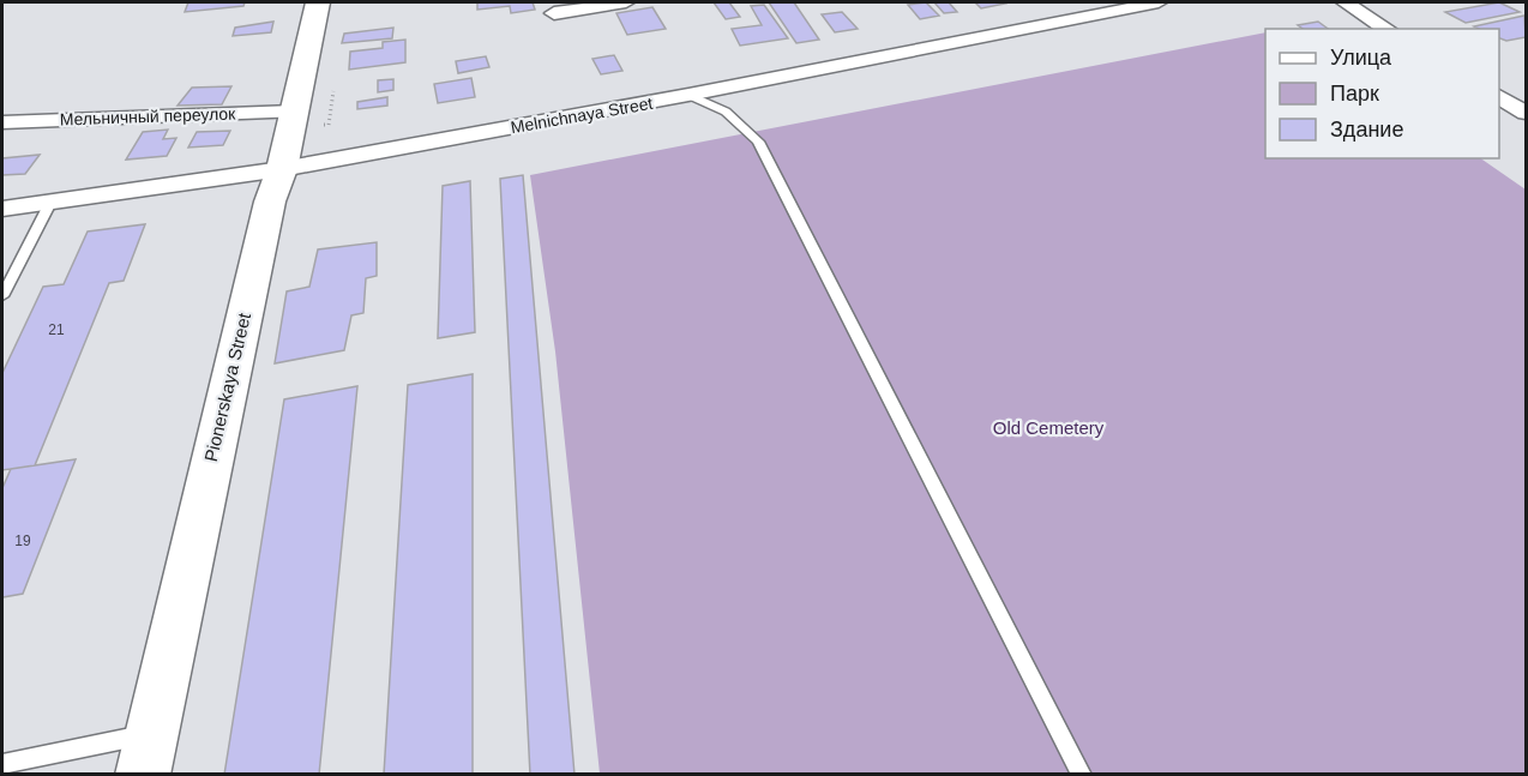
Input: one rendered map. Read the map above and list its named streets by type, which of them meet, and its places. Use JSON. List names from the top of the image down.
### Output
{
  "streets": {
    "street": ["Melnichnaya Street", "Мельничный переулок", "Pionerskaya Street"]
  },
  "crossings": [
    ["Melnichnaya Street", "Pionerskaya Street"],
    ["Мельничный переулок", "Pionerskaya Street"]
  ],
  "parks": ["Old Cemetery"],
  "house_numbers": ["21", "19"],
  "legend": ["Улица", "Парк", "Здание"]
}
